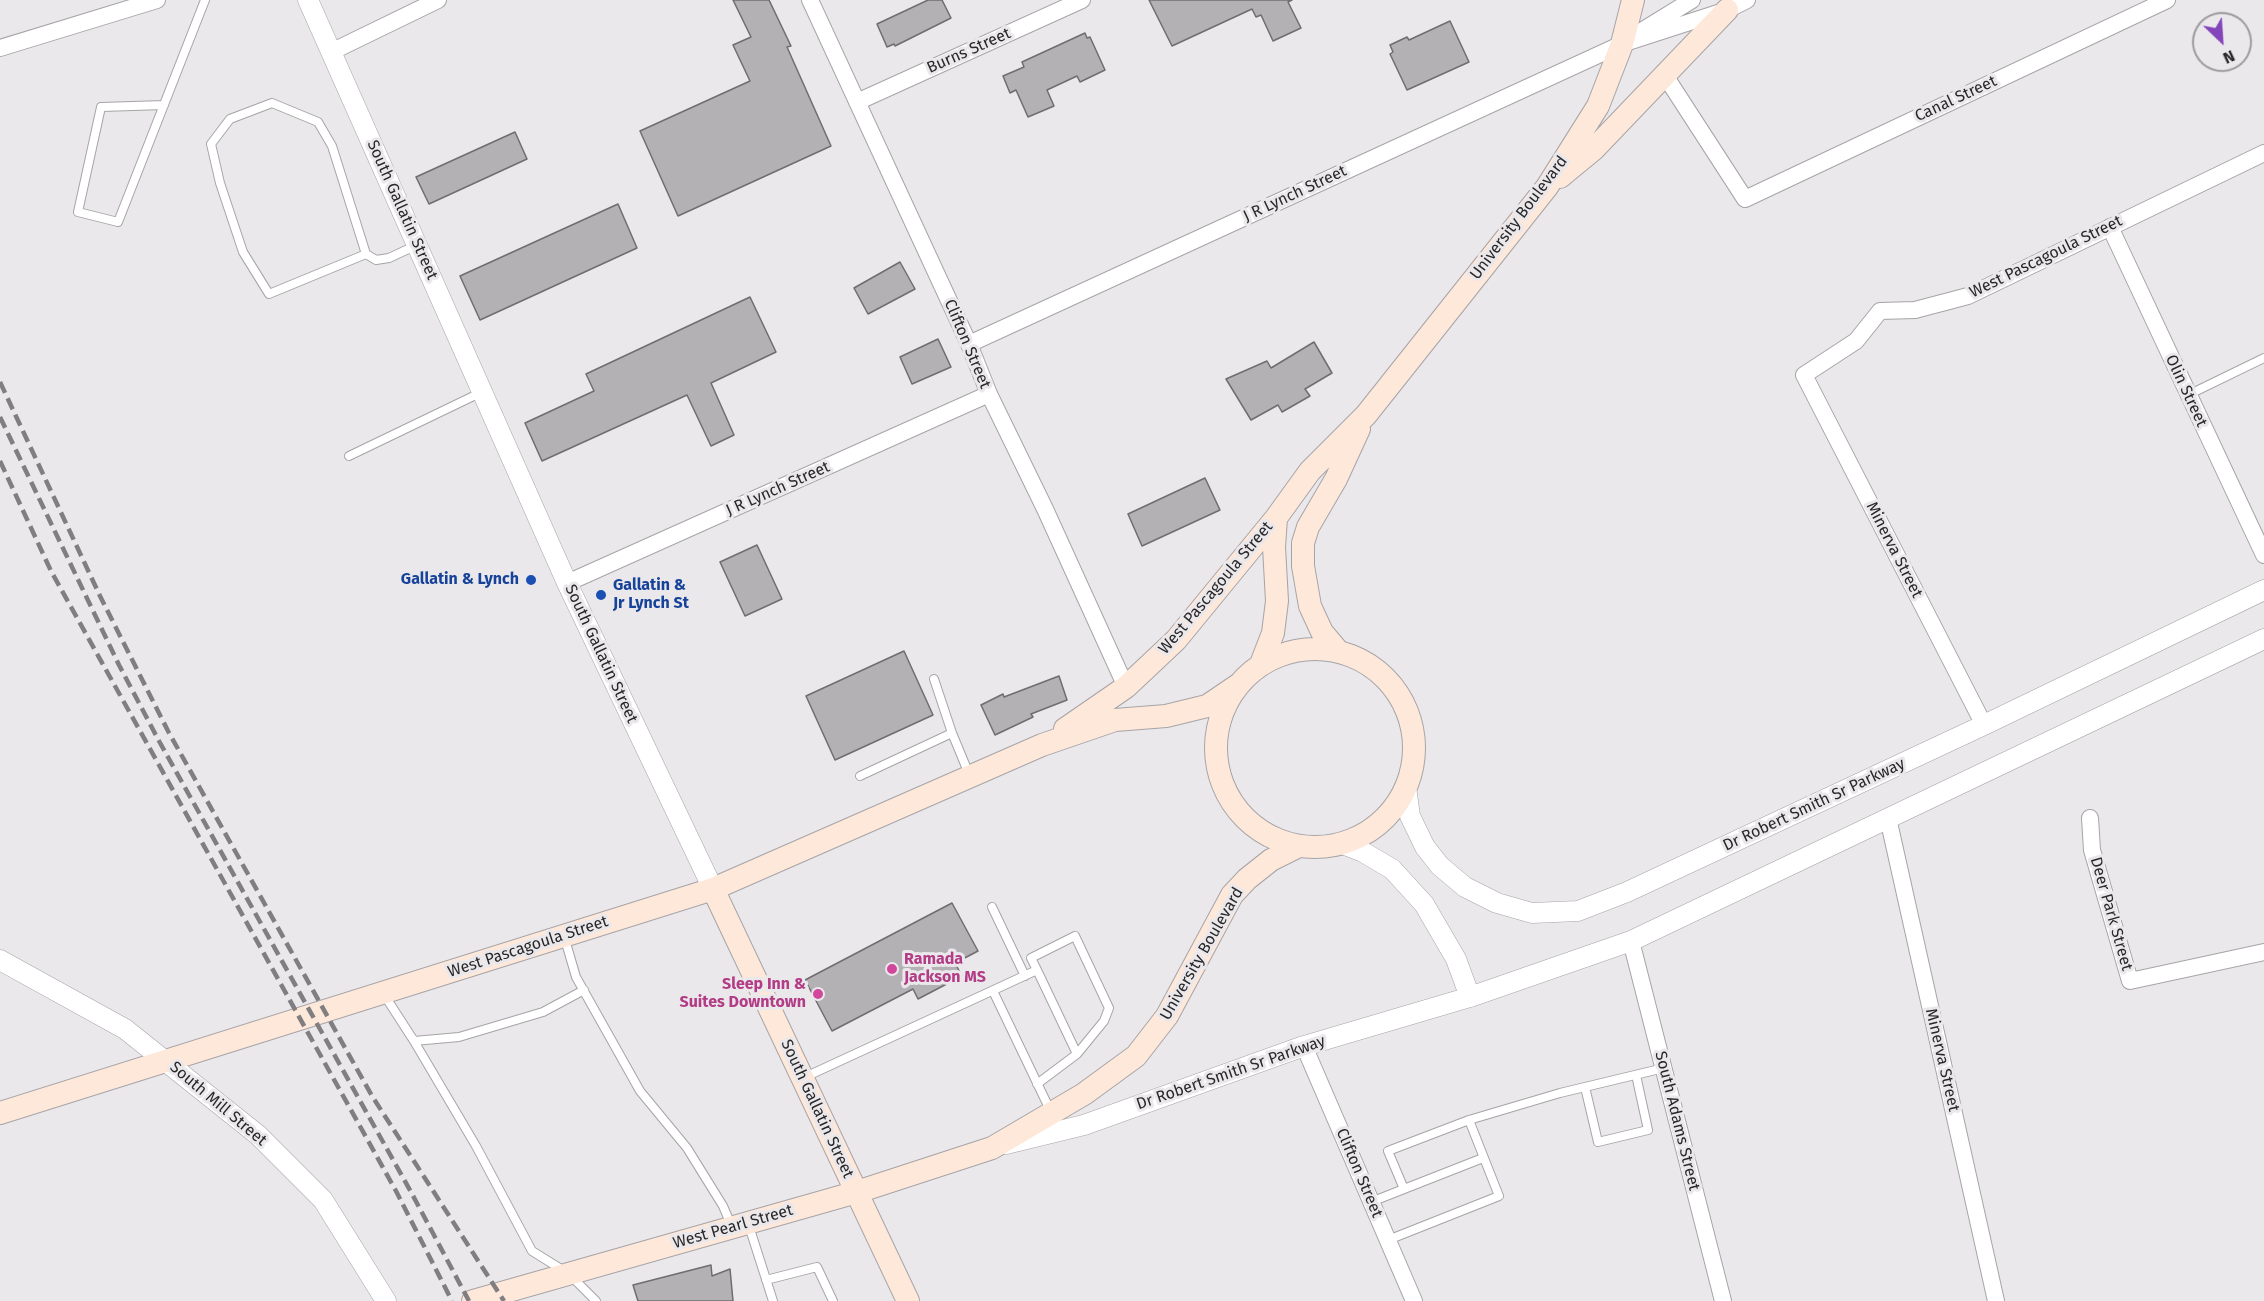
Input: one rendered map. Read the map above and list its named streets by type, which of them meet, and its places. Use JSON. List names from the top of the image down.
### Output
{
  "streets": {
    "main road": [
      "South Gallatin Street",
      "University Boulevard",
      "West Pascagoula Street",
      "West Pearl Street"
    ],
    "street": [
      "Burns Street",
      "Canal Street",
      "J R Lynch Street",
      "Clifton Street",
      "Olin Street",
      "Minerva Street",
      "Dr Robert Smith Sr Parkway",
      "Deer Park Street",
      "South Mill Street",
      "South Adams Street"
    ]
  },
  "crossings": [
    ["Burns Street", "Clifton Street"],
    ["J R Lynch Street", "South Gallatin Street"],
    ["J R Lynch Street", "University Boulevard"],
    ["J R Lynch Street", "Clifton Street"],
    ["South Gallatin Street", "West Pascagoula Street"],
    ["South Gallatin Street", "West Pearl Street"],
    ["University Boulevard", "West Pascagoula Street"],
    ["University Boulevard", "Dr Robert Smith Sr Parkway"],
    ["University Boulevard", "West Pearl Street"],
    ["West Pascagoula Street", "Clifton Street"],
    ["West Pascagoula Street", "Olin Street"],
    ["West Pascagoula Street", "Minerva Street"],
    ["West Pascagoula Street", "Dr Robert Smith Sr Parkway"],
    ["West Pascagoula Street", "South Mill Street"],
    ["Clifton Street", "Dr Robert Smith Sr Parkway"],
    ["Minerva Street", "Dr Robert Smith Sr Parkway"],
    ["Dr Robert Smith Sr Parkway", "South Adams Street"],
    ["Dr Robert Smith Sr Parkway", "West Pearl Street"]
  ],
  "places": [
    "Gallatin & Lynch",
    "Gallatin & Jr Lynch St",
    "Ramada Jackson MS",
    "Sleep Inn & Suites Downtown"
  ],
  "north": "bottom right"
}
